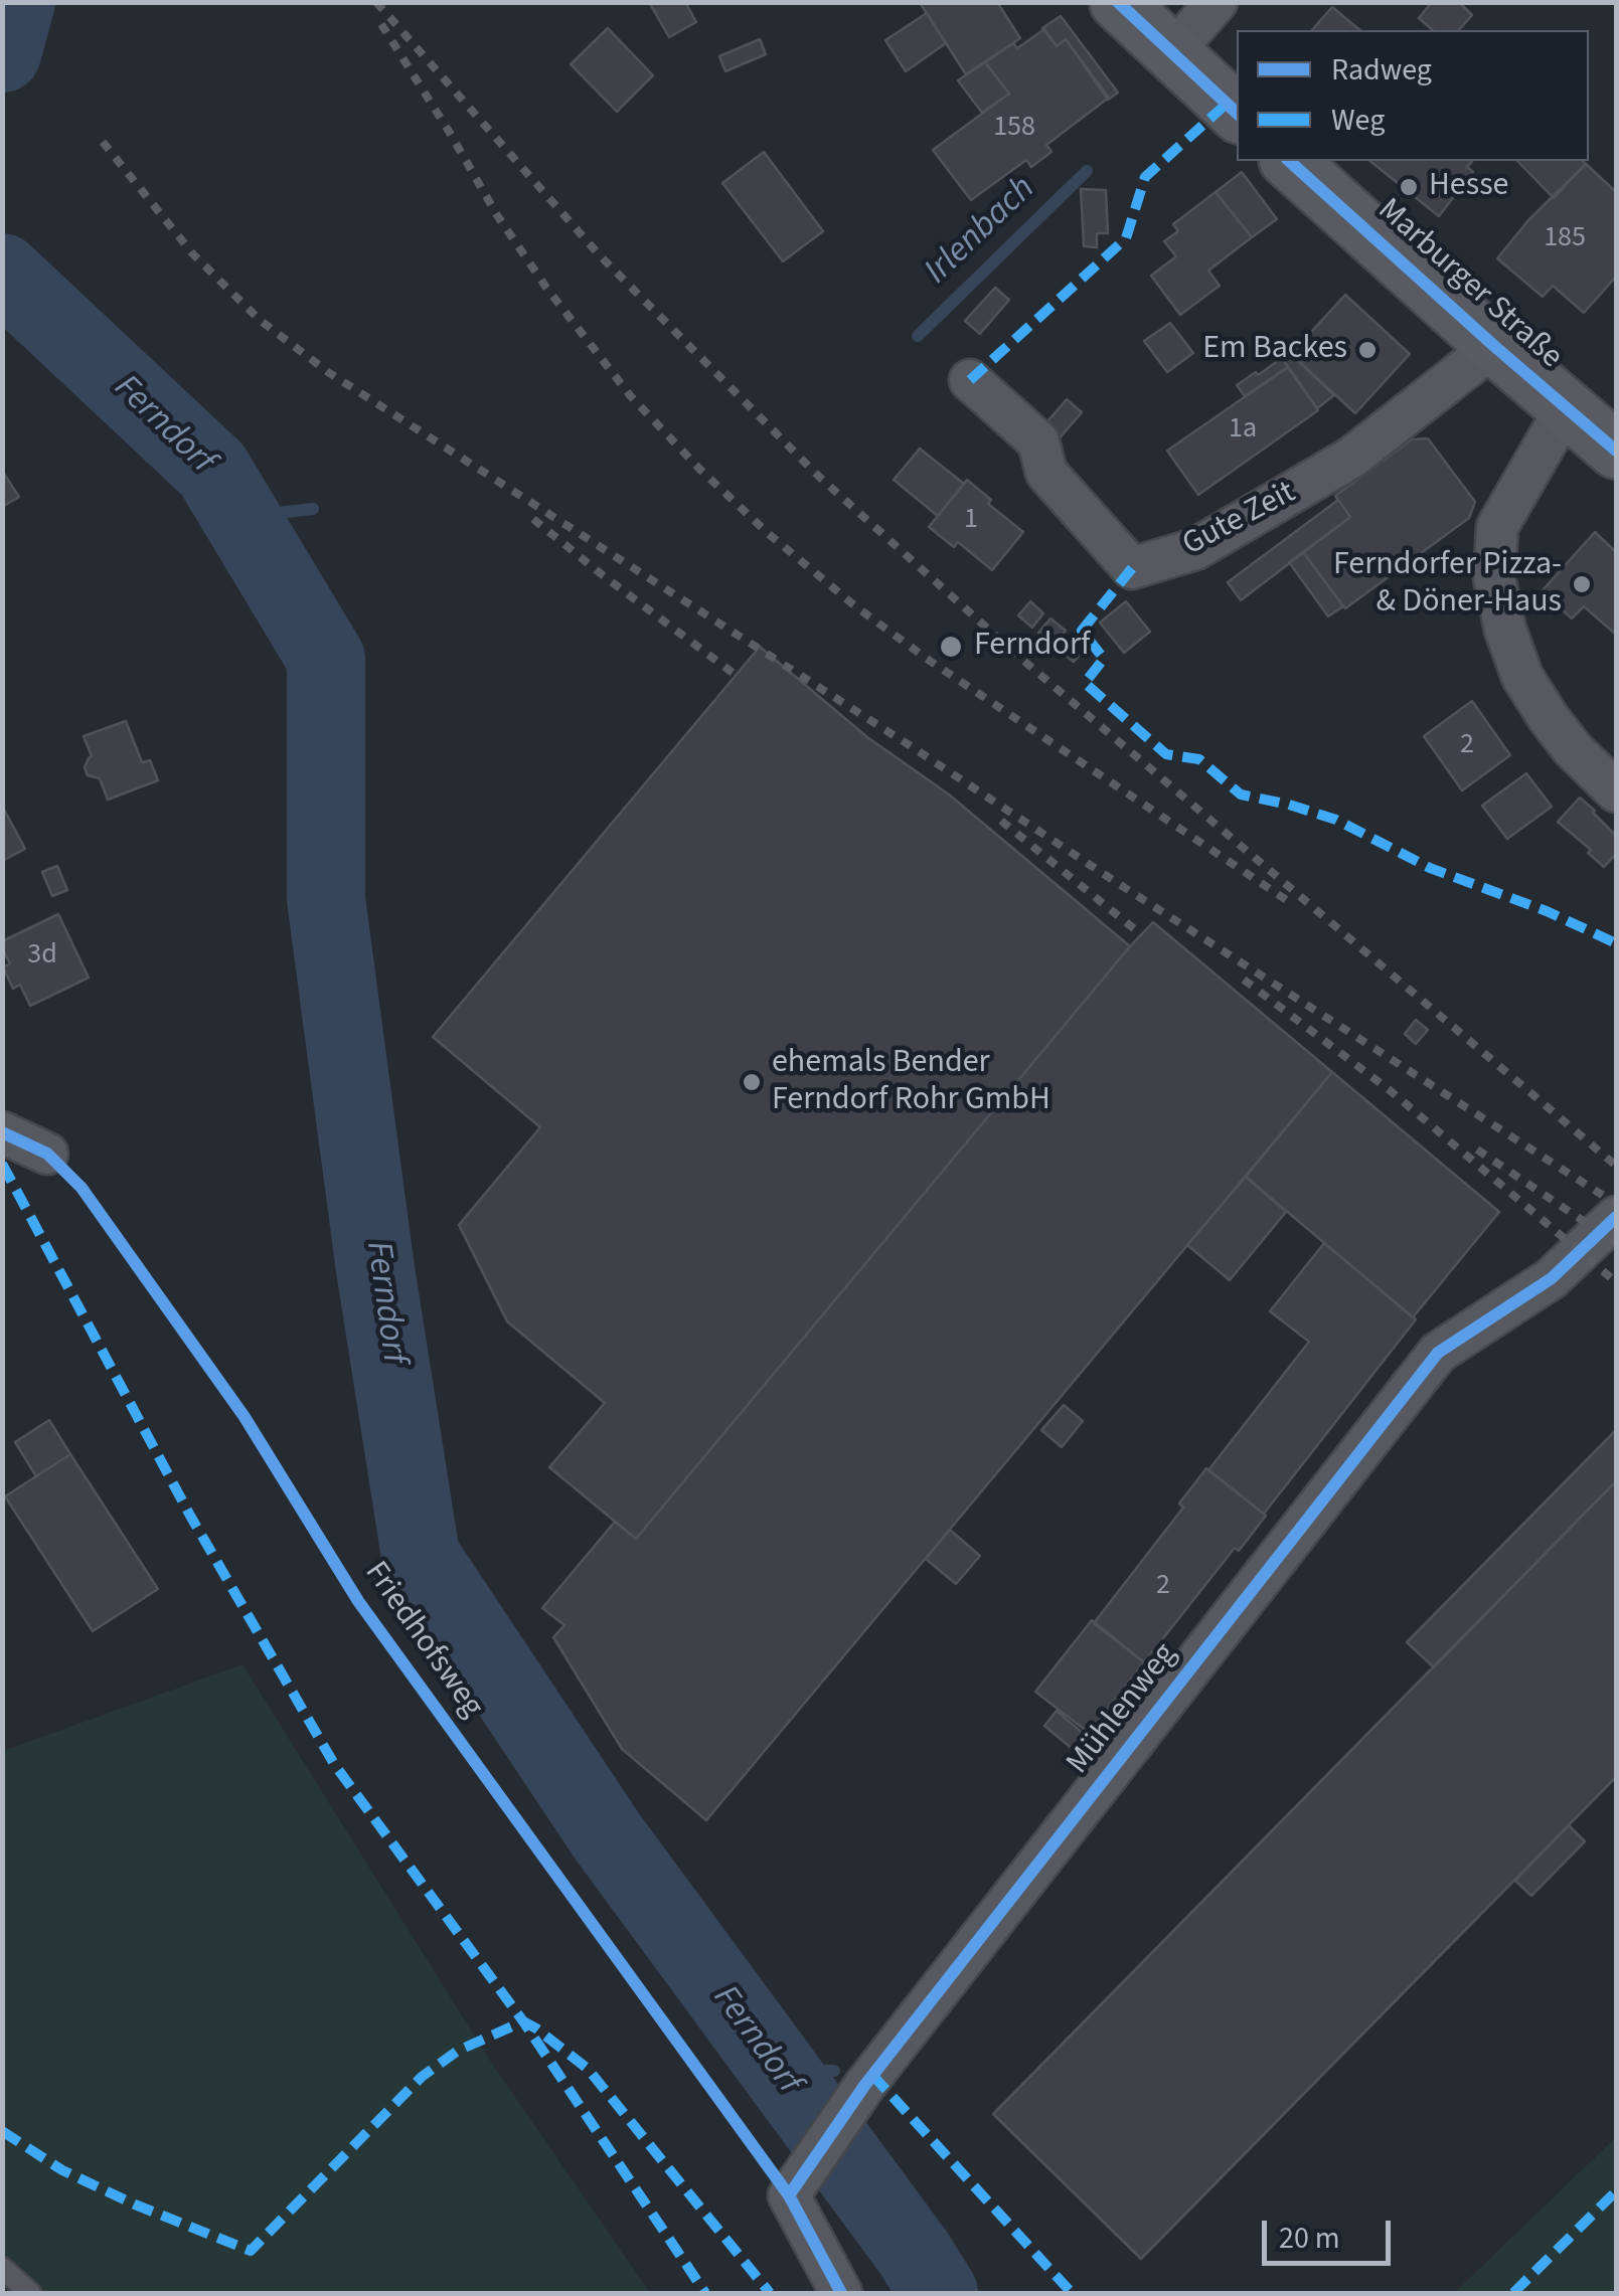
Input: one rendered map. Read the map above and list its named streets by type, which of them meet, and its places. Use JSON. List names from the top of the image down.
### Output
{
  "streets": {
    "main road": ["Marburger Straße"],
    "street": ["Gute Zeit", "Mühlenweg"],
    "cycle path": ["Friedhofsweg"]
  },
  "crossings": [
    ["Marburger Straße", "Gute Zeit"],
    ["Friedhofsweg", "Mühlenweg"]
  ],
  "water": ["Irlenbach", "Ferndorf"],
  "places": [
    "Hesse",
    "Em Backes",
    "Ferndorfer Pizza- & Döner-Haus",
    "Ferndorf",
    "ehemals Bender Ferndorf Rohr GmbH"
  ],
  "house_numbers": [
    "158",
    "185",
    "1a",
    "1",
    "2",
    "3d",
    "2"
  ],
  "legend": ["Radweg", "Weg"],
  "scale_bar": "20 m"
}
